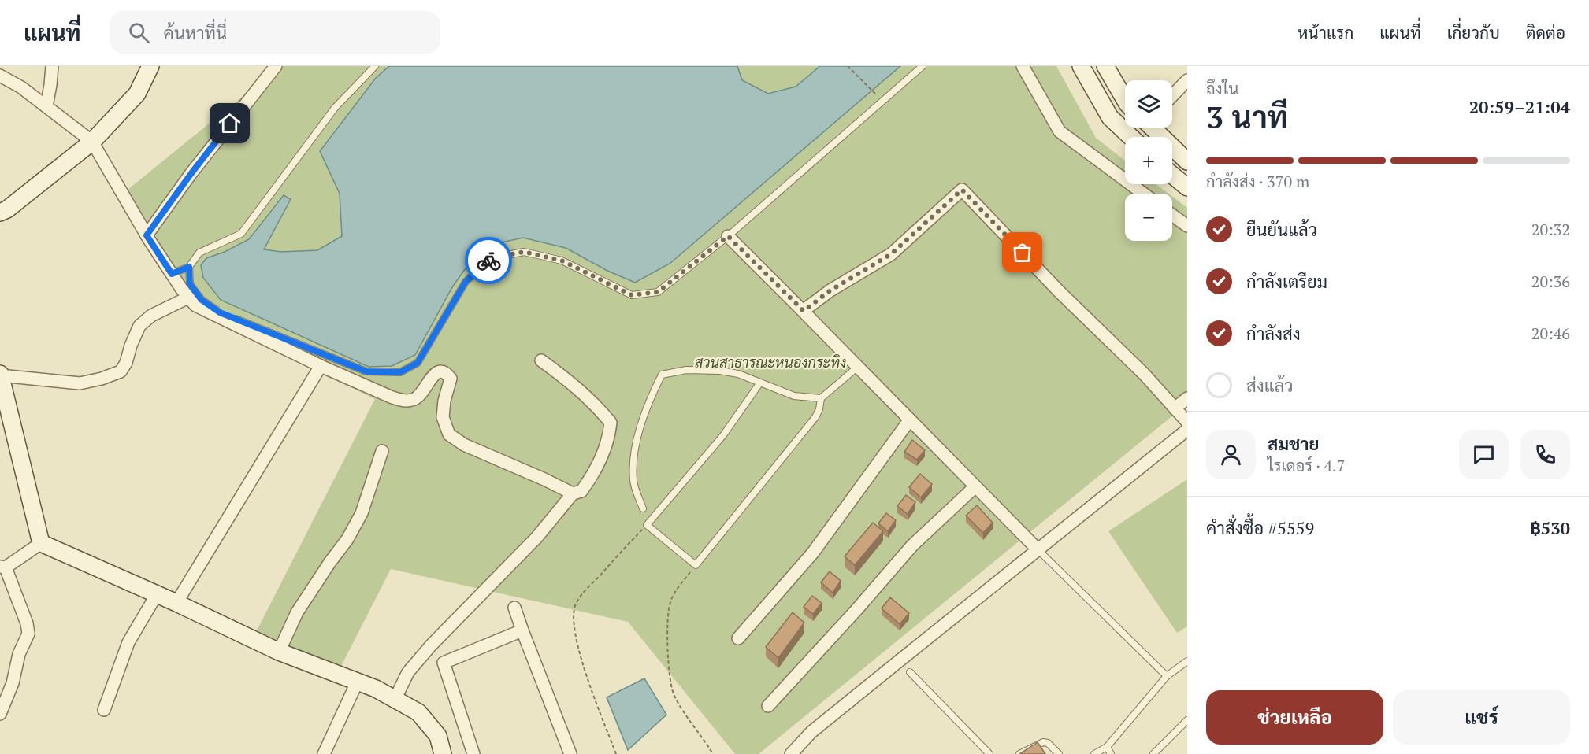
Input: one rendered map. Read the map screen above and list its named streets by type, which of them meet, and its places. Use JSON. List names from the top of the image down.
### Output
{
  "parks": ["สวนสาธารณะหนองกระทิง"],
  "page": {
    "header": "แผนที่",
    "search": "ค้นหาที่นี่",
    "nav": [
      "หน้าแรก",
      "แผนที่",
      "เกี่ยวกับ",
      "ติดต่อ"
    ],
    "heading": ["3 นาที", "ถึงใน", "20:59–21:04"],
    "panel": [
      "สมชาย",
      "ไรเดอร์ · 4.7",
      "คำสั่งซื้อ #5559",
      "฿530"
    ],
    "map_buttons": ["+", "−"],
    "bar": "กำลังส่ง · 370 m",
    "list": [
      ["ยืนยันแล้ว", "20:32"],
      ["กำลังเตรียม", "20:36"],
      ["กำลังส่ง", "20:46"],
      "ส่งแล้ว"
    ],
    "buttons": ["ช่วยเหลือ", "แชร์"]
  }
}
